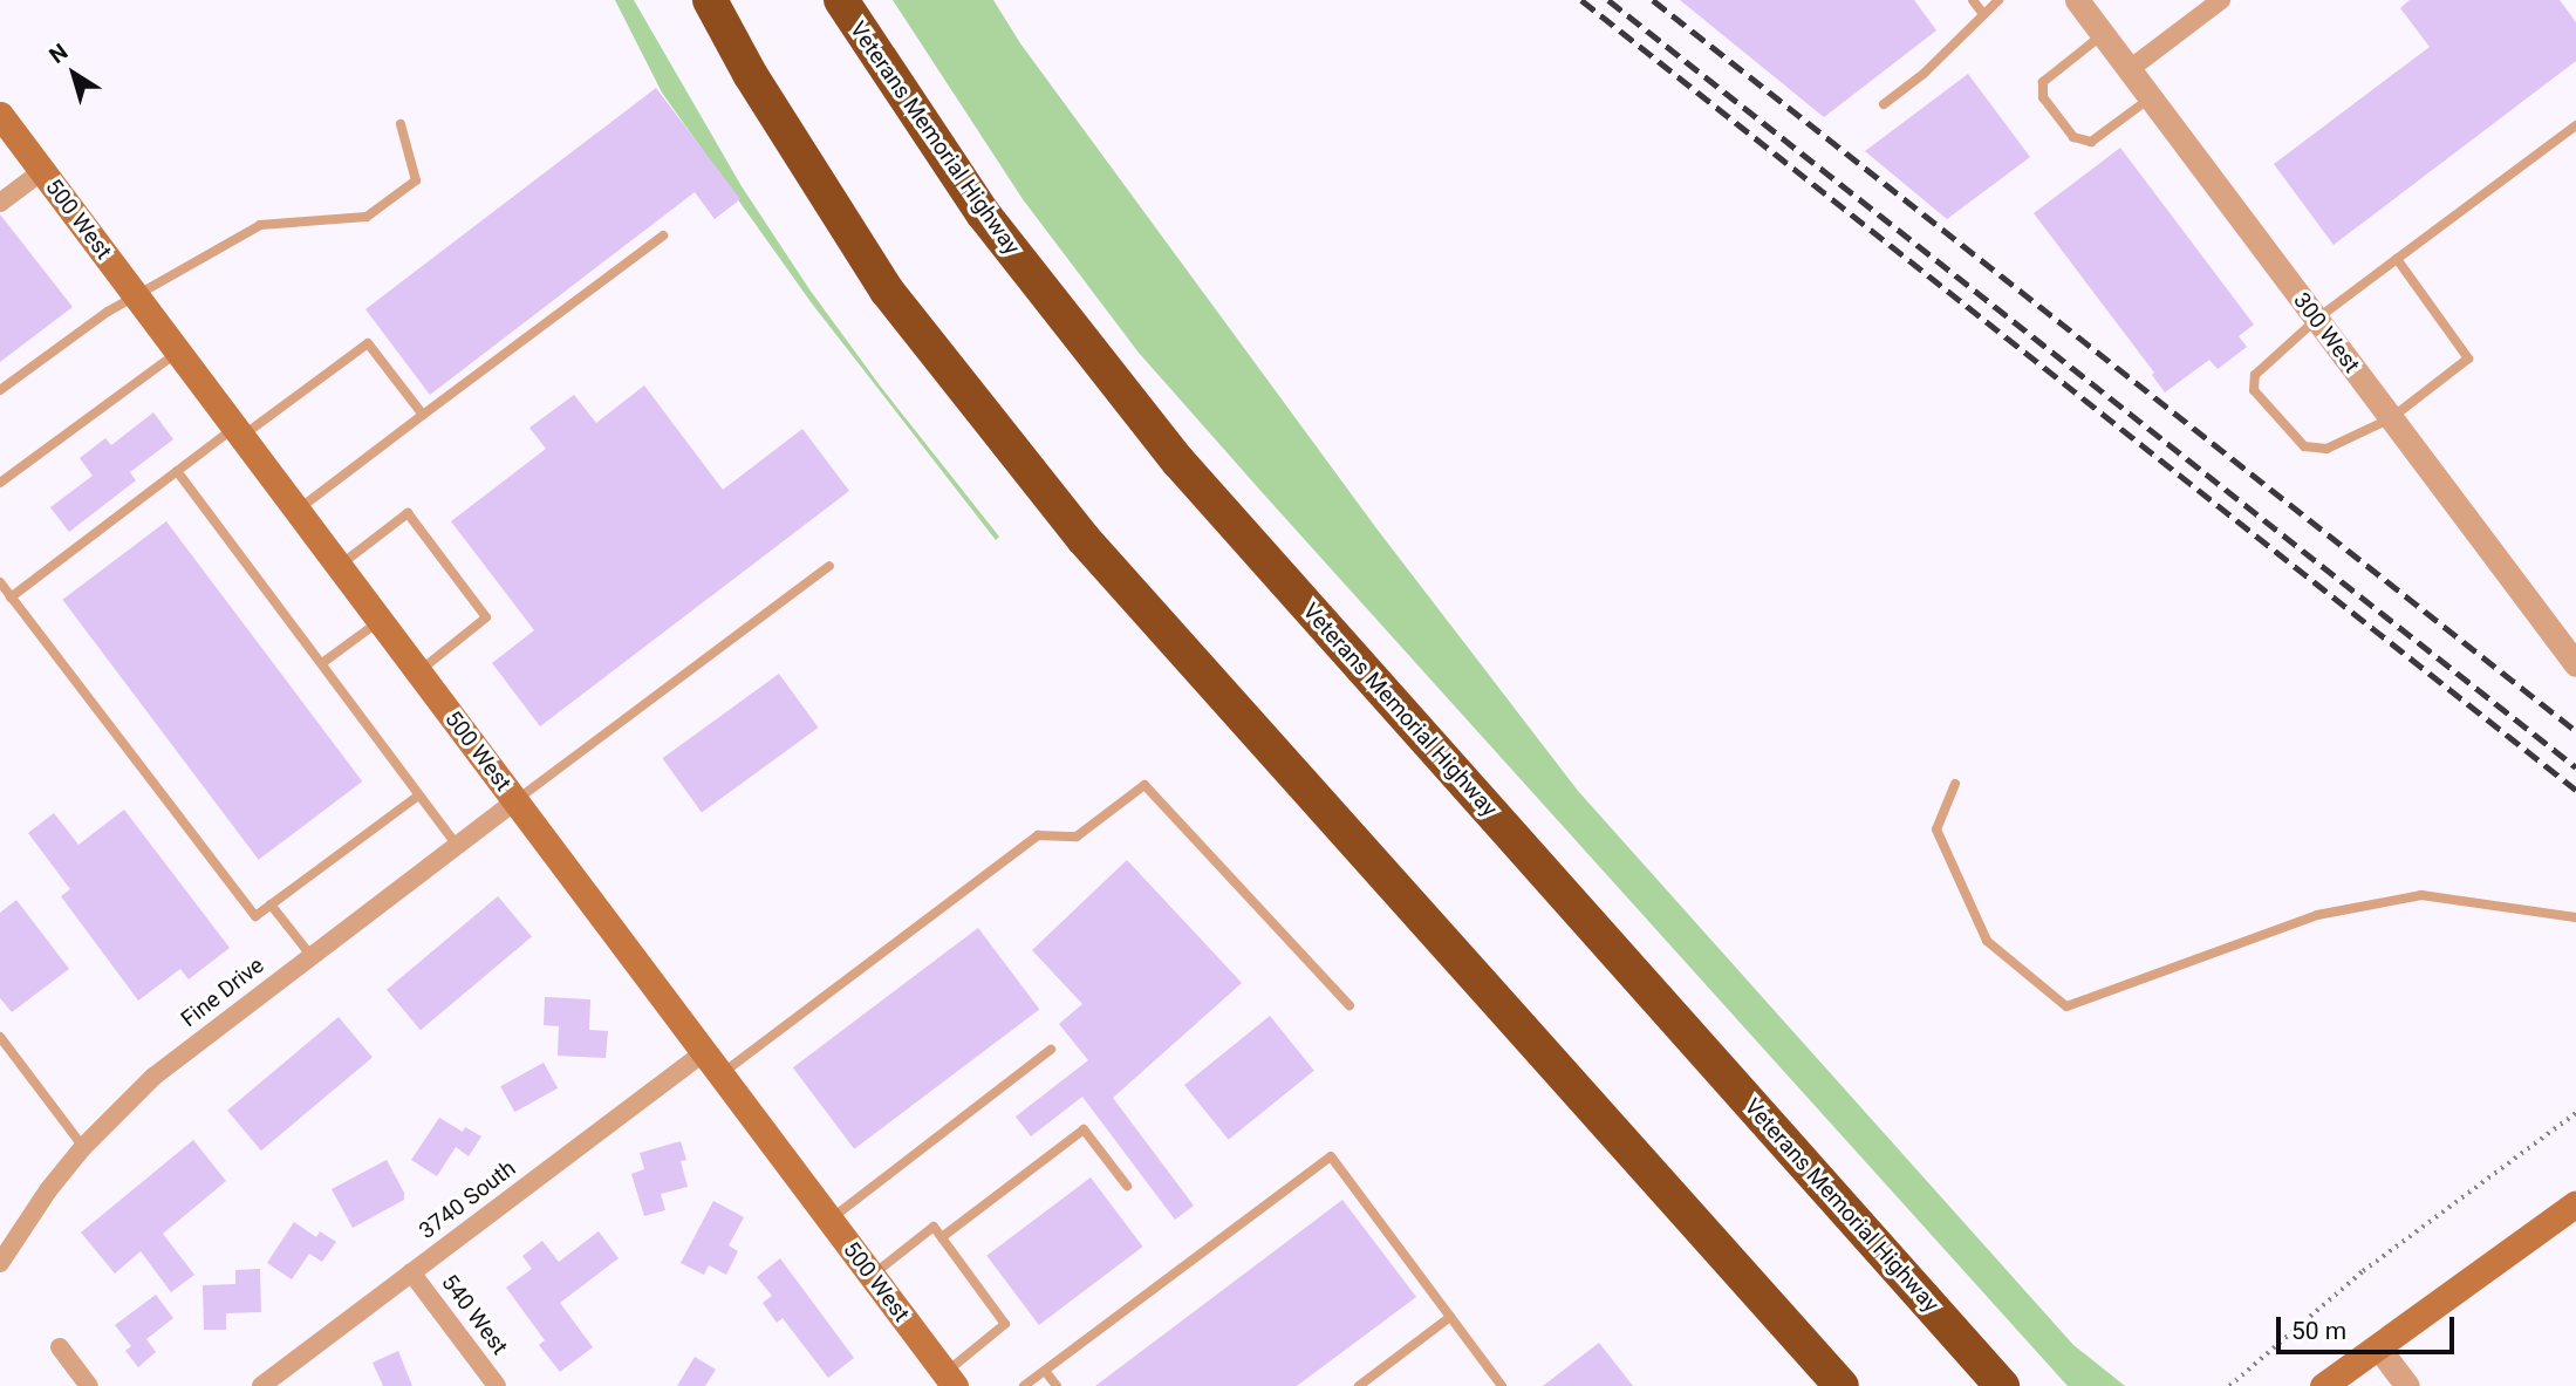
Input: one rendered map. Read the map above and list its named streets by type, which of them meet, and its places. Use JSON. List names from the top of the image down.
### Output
{
  "streets": {
    "highway": ["Veterans Memorial Highway"],
    "main road": ["500 West"],
    "street": [
      "300 West",
      "Fine Drive",
      "3740 South",
      "540 West"
    ]
  },
  "crossings": [
    ["500 West", "Fine Drive"],
    ["500 West", "3740 South"],
    ["3740 South", "540 West"]
  ],
  "scale_bar": "50 m",
  "north": "top left"
}
